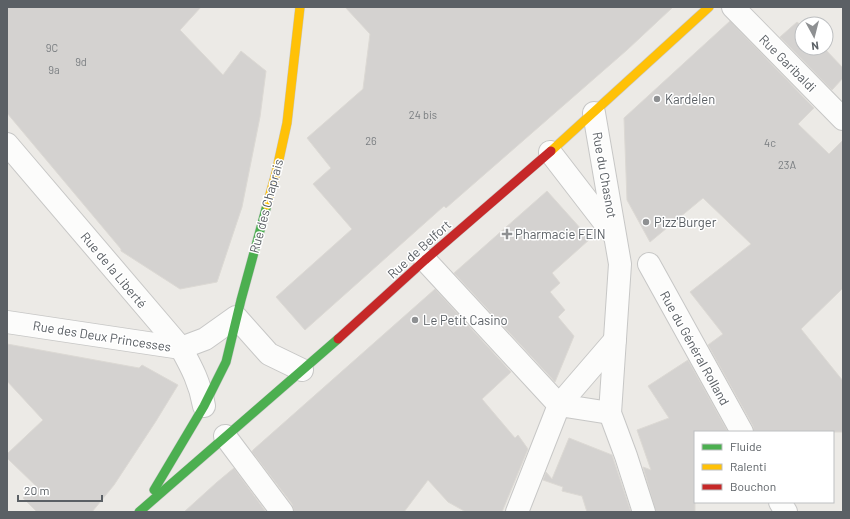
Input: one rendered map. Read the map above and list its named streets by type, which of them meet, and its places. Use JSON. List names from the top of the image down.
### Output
{
  "streets": {
    "main road": ["Rue des Chaprais", "Rue de Belfort"],
    "street": [
      "Rue Garibaldi",
      "Rue du Chasnot",
      "Rue de la Liberté",
      "Rue des Deux Princesses",
      "Rue du Général Rolland"
    ]
  },
  "crossings": [
    ["Rue du Chasnot", "Rue de Belfort"],
    ["Rue des Chaprais", "Rue de Belfort"],
    ["Rue des Chaprais", "Rue des Deux Princesses"],
    ["Rue de Belfort", "Rue de la Liberté"],
    ["Rue de Belfort", "Rue des Deux Princesses"],
    ["Rue de la Liberté", "Rue des Deux Princesses"]
  ],
  "places": {
    "other": ["Kardelen", "Pizz'Burger", "Le Petit Casino"],
    "health": ["Pharmacie FEIN"]
  },
  "house_numbers": [
    "9C",
    "9d",
    "9a",
    "24 bis",
    "26",
    "4c",
    "23A"
  ],
  "legend": ["Fluide", "Ralenti", "Bouchon"],
  "scale_bar": "20 m",
  "north": "bottom"
}
